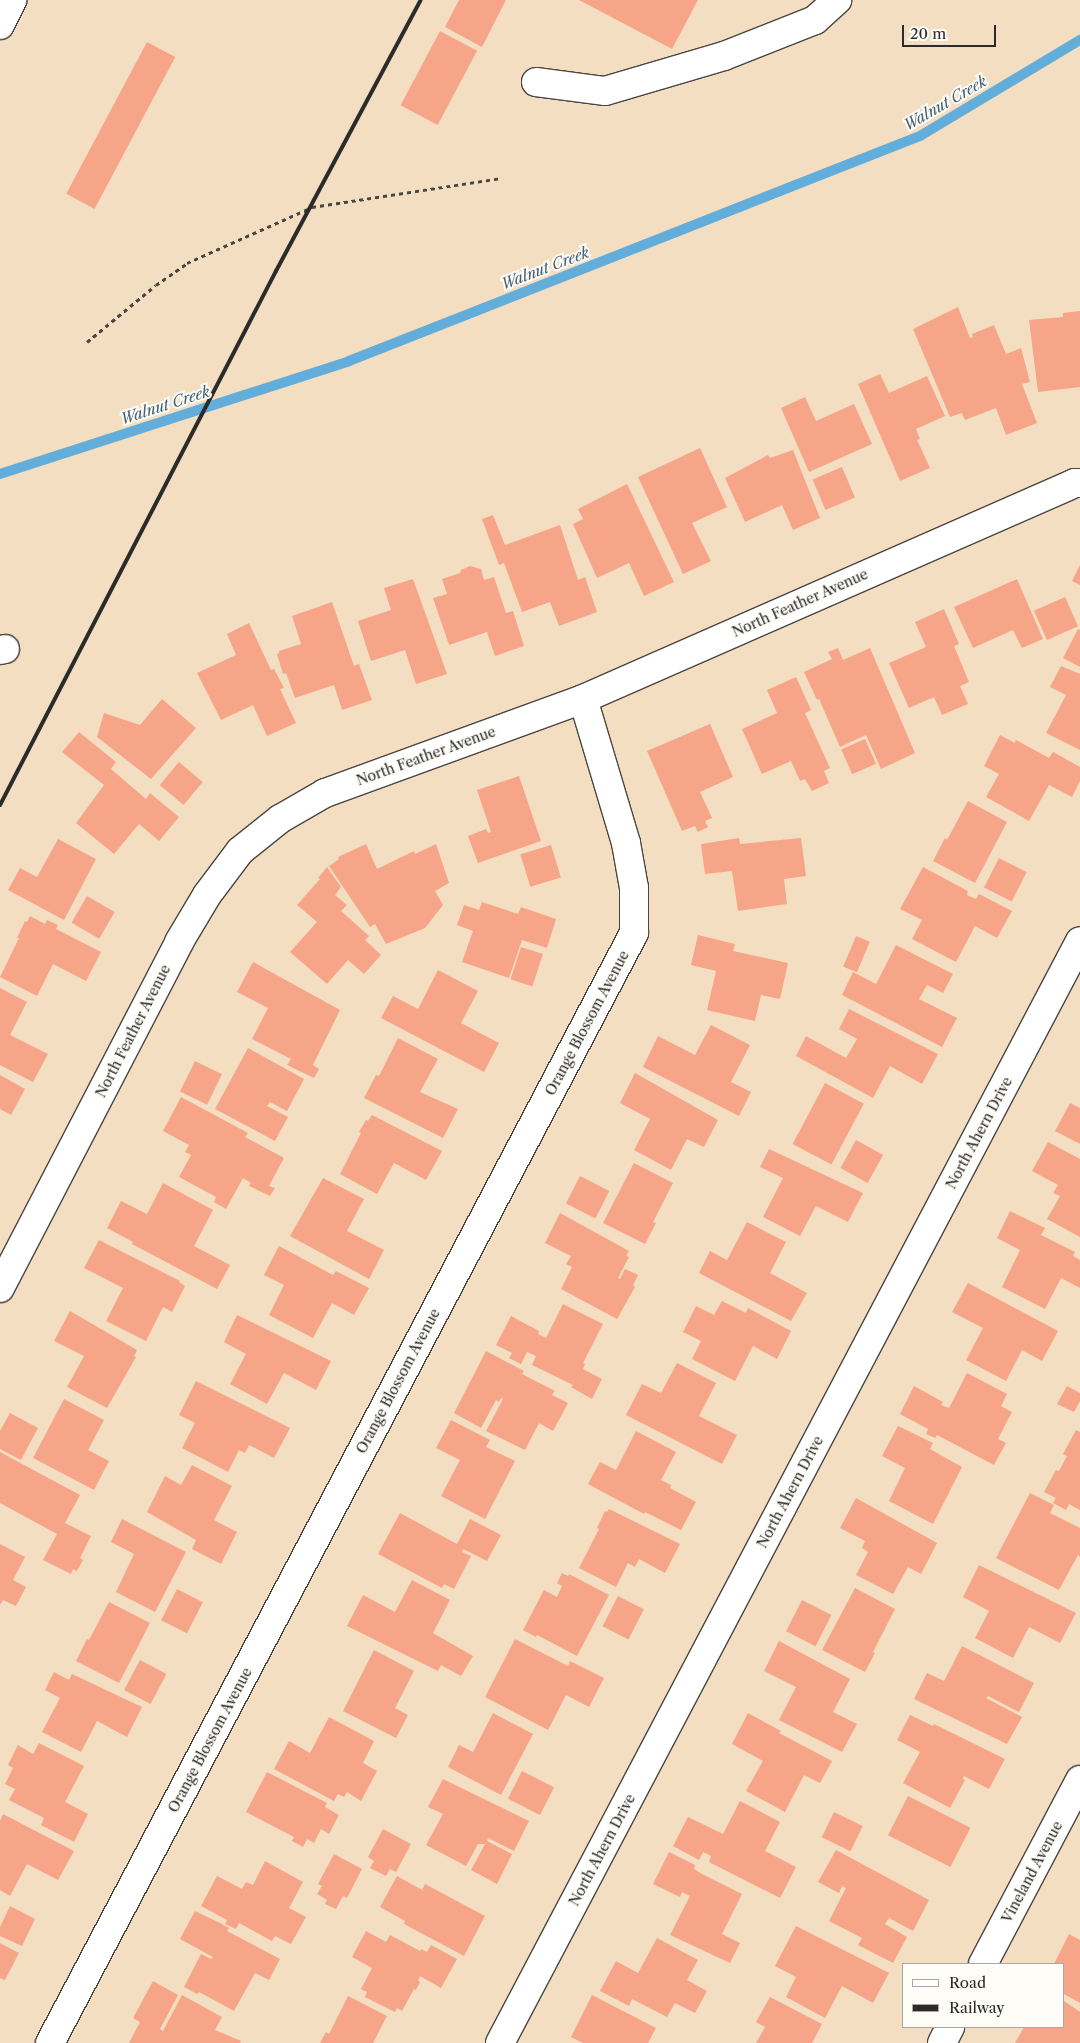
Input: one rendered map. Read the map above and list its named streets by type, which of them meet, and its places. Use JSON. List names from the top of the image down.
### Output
{
  "streets": {
    "street": [
      "North Feather Avenue",
      "Orange Blossom Avenue",
      "North Ahern Drive",
      "Vineland Avenue"
    ]
  },
  "crossings": [
    ["North Feather Avenue", "Orange Blossom Avenue"]
  ],
  "water": ["Walnut Creek"],
  "legend": ["Road", "Railway"],
  "scale_bar": "20 m"
}
